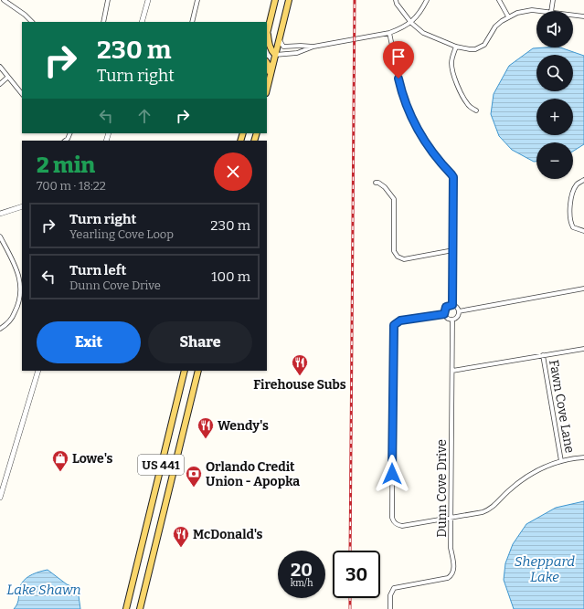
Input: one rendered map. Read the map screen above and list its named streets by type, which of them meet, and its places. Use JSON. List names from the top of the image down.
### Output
{
  "streets": {
    "main road": ["US 441"],
    "street": ["Fawn Cove Lane", "Dunn Cove Drive"]
  },
  "water": ["Sheppard Lake", "Lake Shawn"],
  "places": {
    "restaurant": ["Firehouse Subs", "Wendy's", "McDonald's"],
    "shop": ["Lowe's"],
    "bank": ["Orlando Credit Union - Apopka"]
  },
  "page": {
    "map_buttons": ["+", "−"],
    "turn": ["230 m", "Turn right"],
    "heading": ["2 min", "700 m · 18:22"],
    "list": [
      {
        "name": "Turn right",
        "note": "Yearling Cove Loop",
        "value": "230 m"
      },
      {
        "name": "Turn left",
        "note": "Dunn Cove Drive",
        "value": "100 m"
      }
    ],
    "buttons": ["Exit", "Share"],
    "speed": "20 km/h",
    "limit": "30"
  }
}
